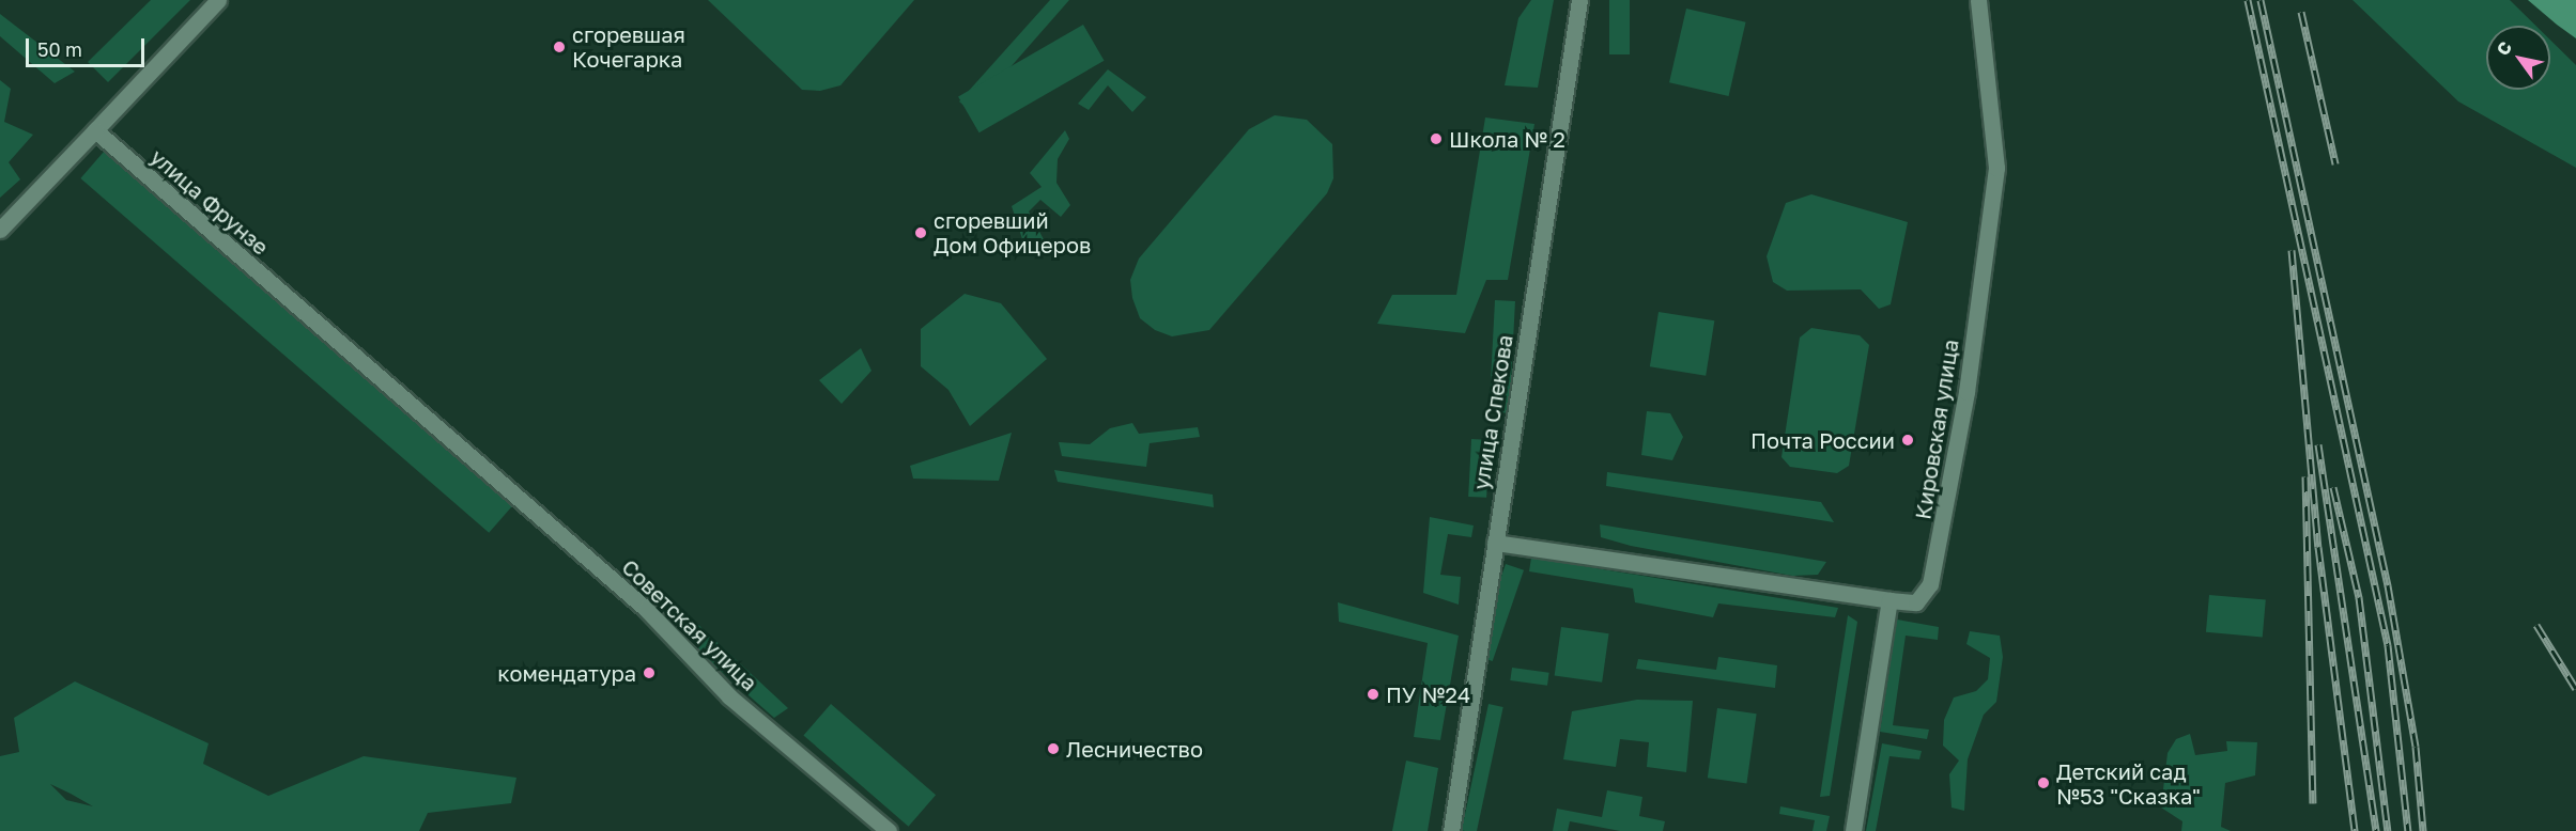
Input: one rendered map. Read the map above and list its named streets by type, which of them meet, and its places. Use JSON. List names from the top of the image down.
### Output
{
  "streets": {
    "street": [
      "улица Фрунзе",
      "улица Спекова",
      "Кировская улица",
      "Советская улица"
    ]
  },
  "crossings": [
    ["улица Фрунзе", "Советская улица"]
  ],
  "places": [
    "сгоревшая Кочегарка",
    "Школа № 2",
    "сгоревший Дом Офицеров",
    "Почта России",
    "комендатура",
    "ПУ №24",
    "Лесничество",
    "Детский сад №53 \"Сказка\""
  ],
  "scale_bar": "50 m",
  "north": "top left"
}
